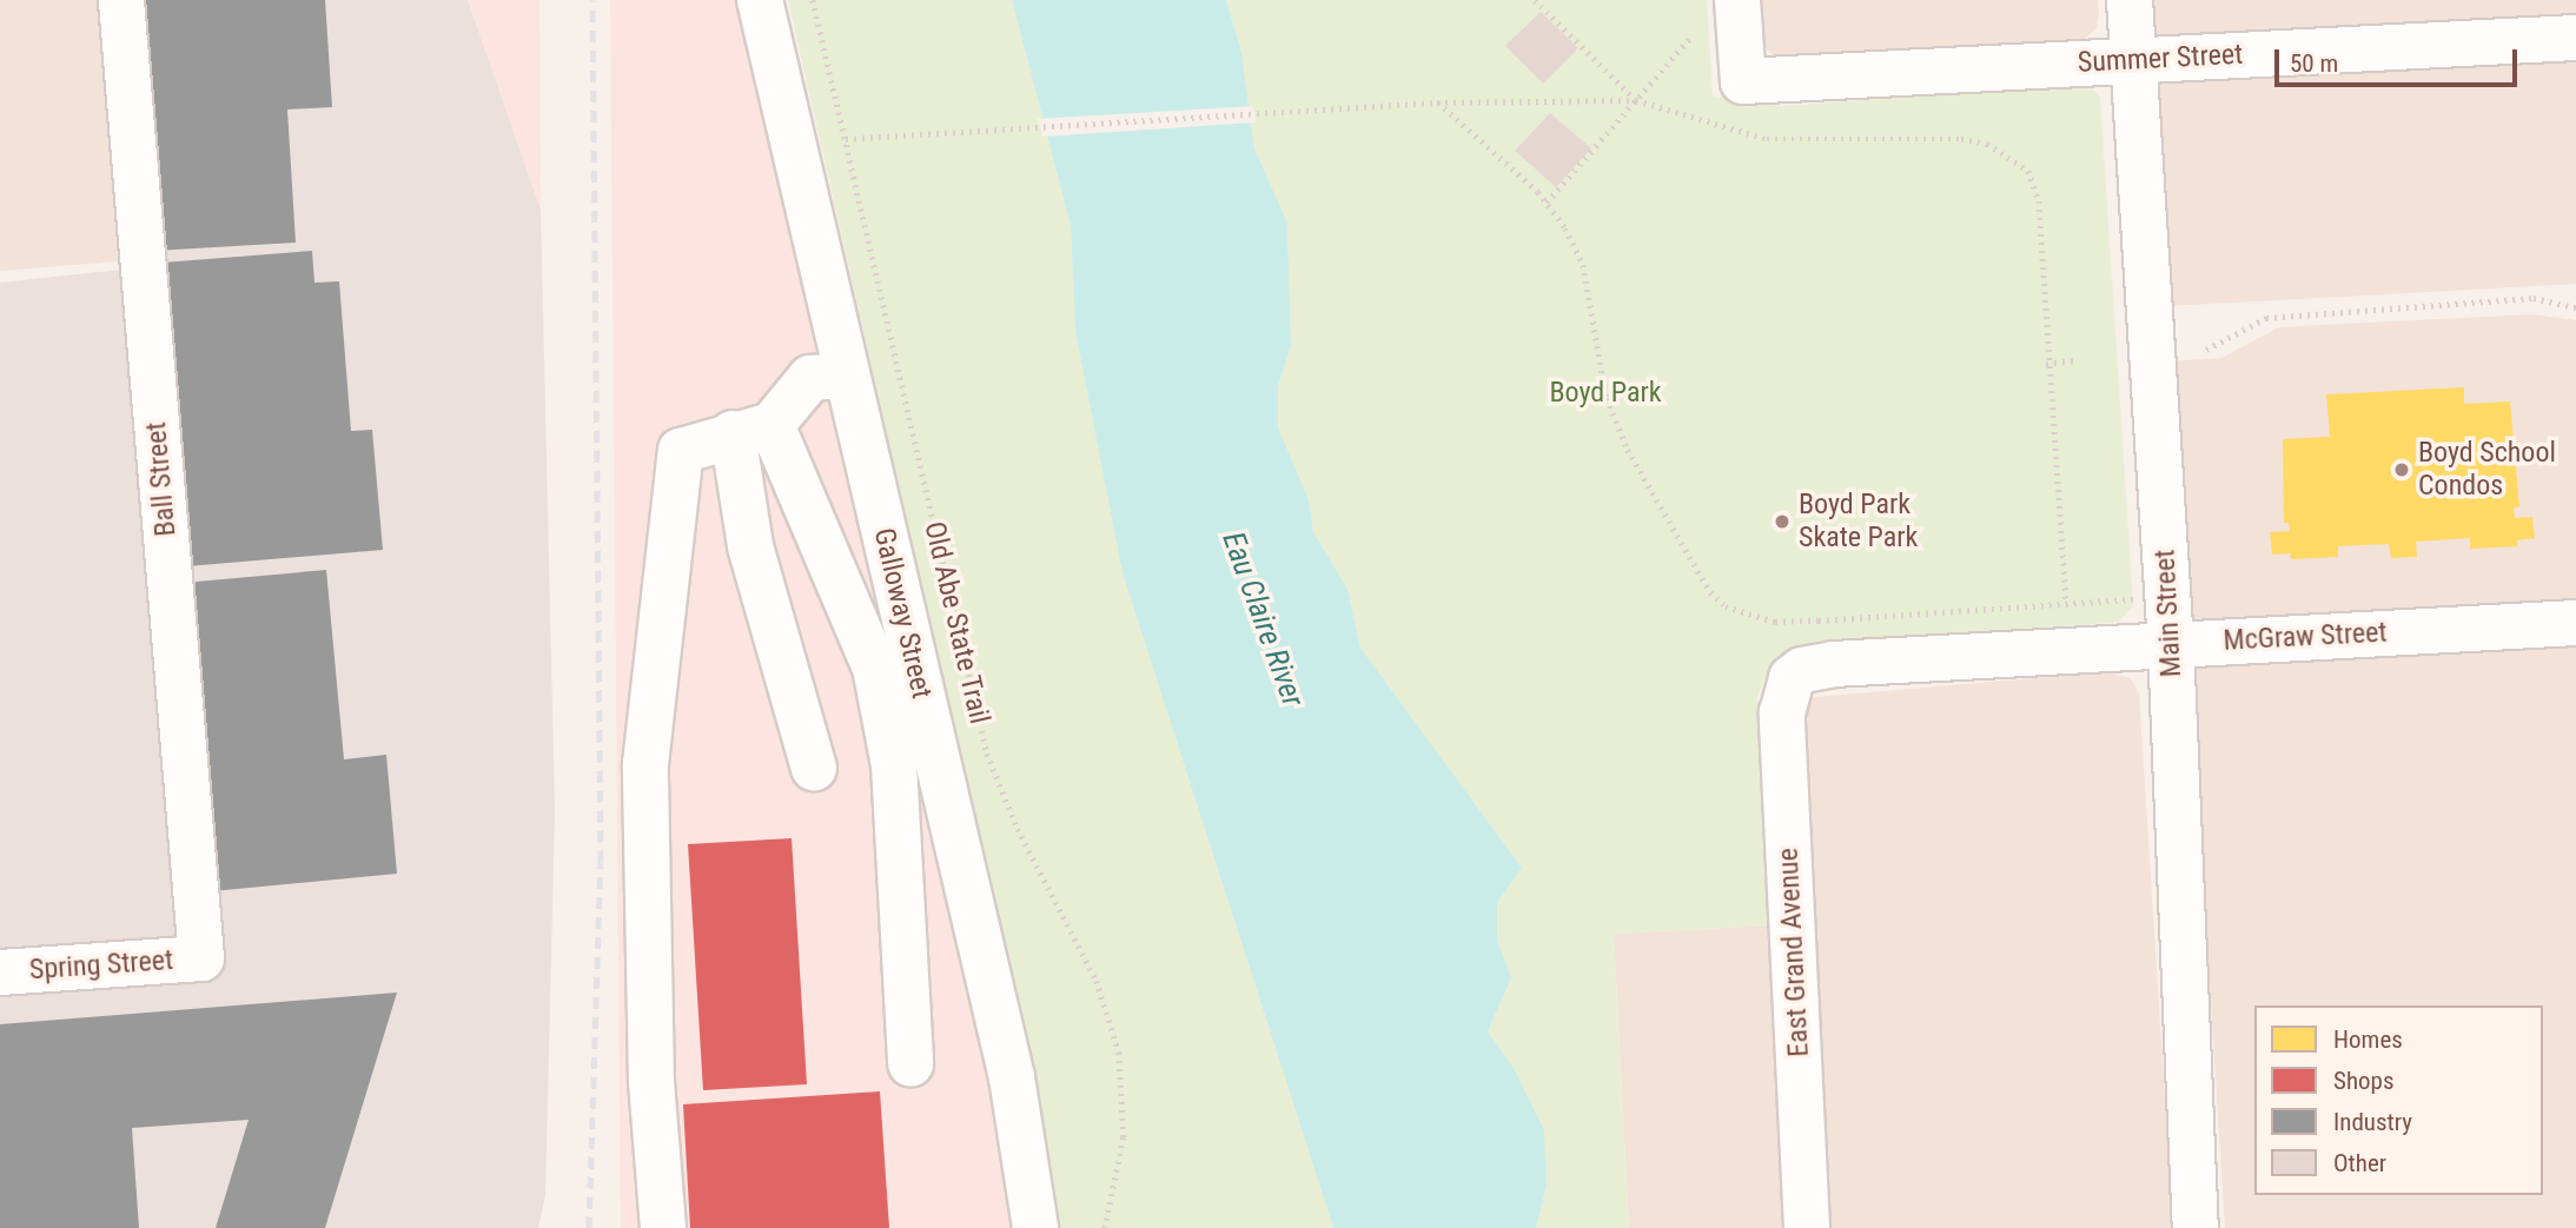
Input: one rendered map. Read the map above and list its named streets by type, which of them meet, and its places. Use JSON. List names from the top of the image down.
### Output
{
  "streets": {
    "street": [
      "Summer Street",
      "Ball Street",
      "Galloway Street",
      "Main Street",
      "McGraw Street",
      "East Grand Avenue",
      "Spring Street"
    ],
    "path": ["Old Abe State Trail"]
  },
  "crossings": [
    ["Summer Street", "Main Street"],
    ["Ball Street", "Spring Street"],
    ["Main Street", "McGraw Street"],
    ["McGraw Street", "East Grand Avenue"]
  ],
  "water": ["Eau Claire River"],
  "parks": ["Boyd Park"],
  "places": ["Boyd School Condos", "Boyd Park Skate Park"],
  "legend": [
    "Homes",
    "Shops",
    "Industry",
    "Other"
  ],
  "scale_bar": "50 m"
}
